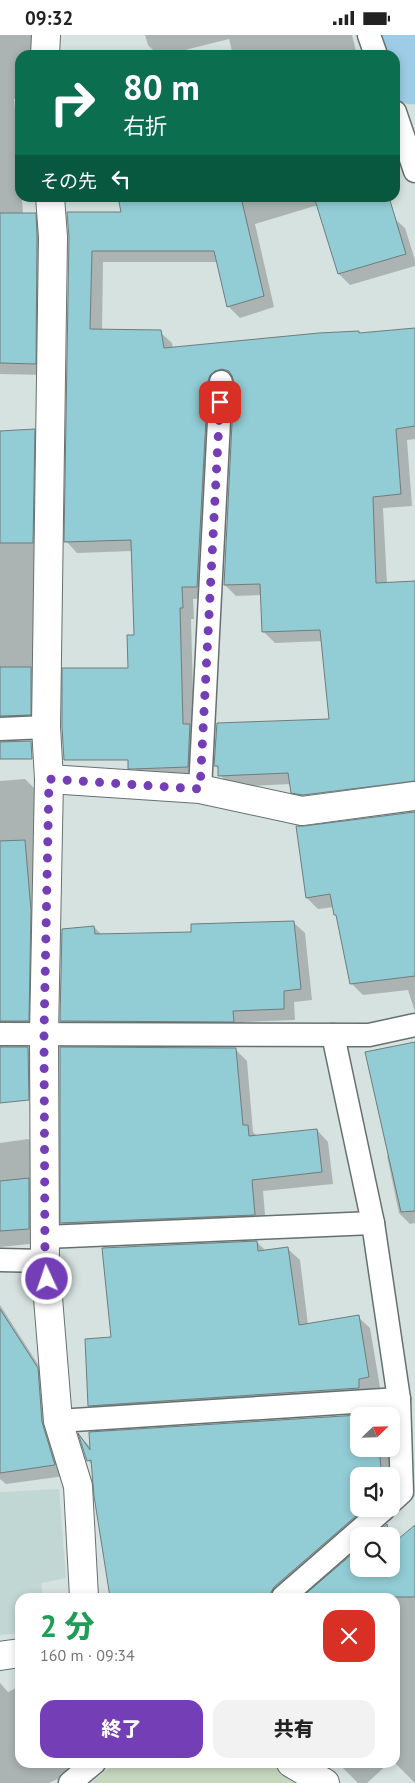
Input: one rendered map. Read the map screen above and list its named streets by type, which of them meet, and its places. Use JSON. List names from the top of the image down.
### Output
{
  "north": "top right",
  "page": {
    "status": "09:32",
    "turn": ["80 m", "右折"],
    "then": "その先",
    "heading": ["2 分", "160 m · 09:34"],
    "buttons": ["終了", "共有"]
  }
}
